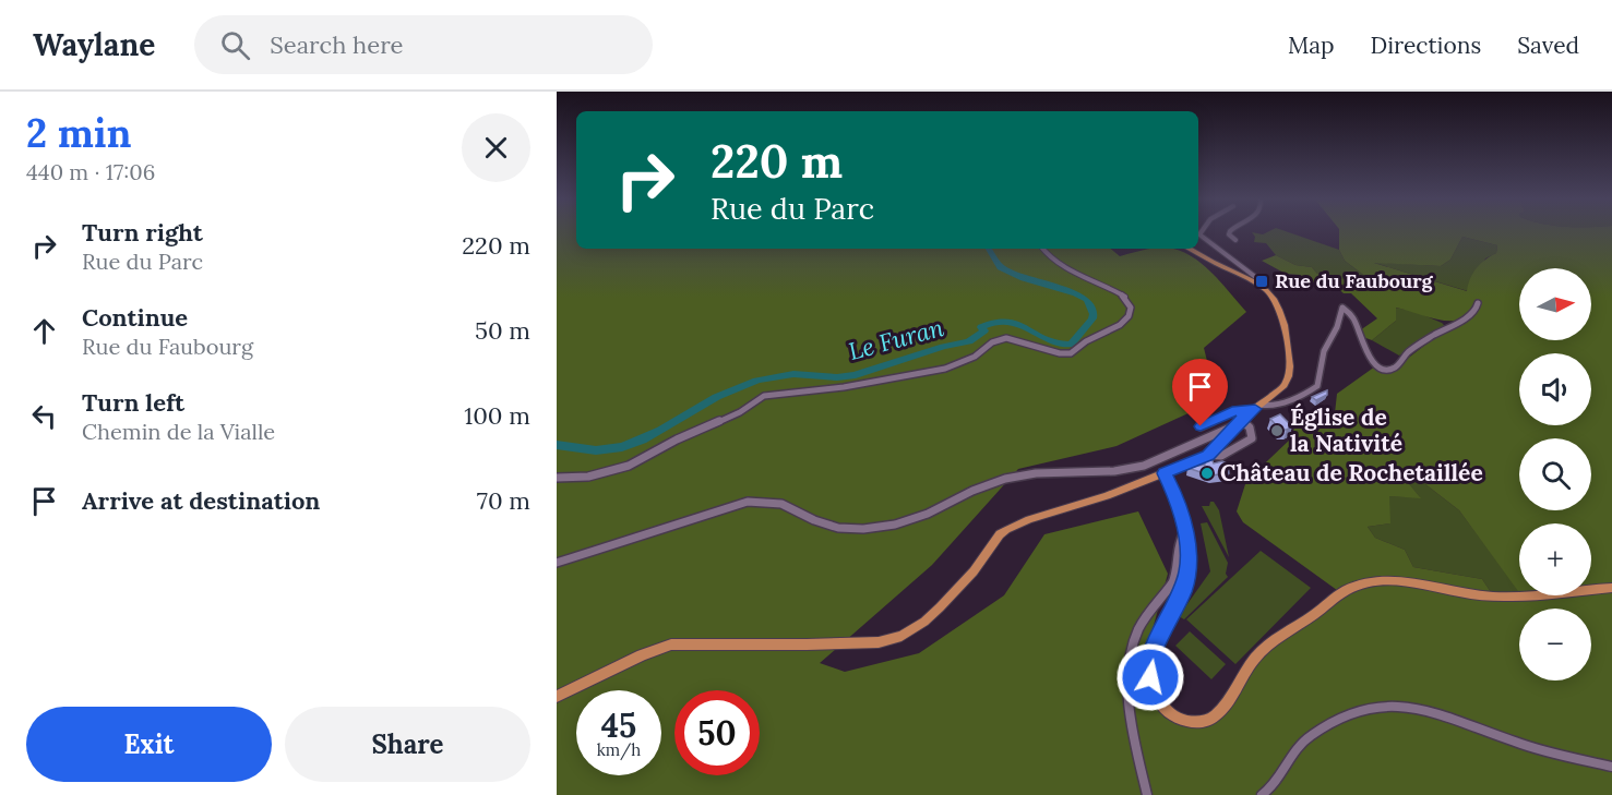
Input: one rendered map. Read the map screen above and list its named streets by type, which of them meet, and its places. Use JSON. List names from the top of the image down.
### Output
{
  "water": ["Le Furan"],
  "places": {
    "transit": ["Rue du Faubourg"],
    "other": ["Église de la Nativité", "Château de Rochetaillée"]
  },
  "north": "right",
  "page": {
    "header": "Waylane",
    "search": "Search here",
    "nav": ["Map", "Directions", "Saved"],
    "heading": ["2 min", "440 m · 17:06"],
    "turn": ["220 m", "Rue du Parc"],
    "list": [
      {
        "name": "Turn right",
        "note": "Rue du Parc",
        "value": "220 m"
      },
      {
        "name": "Continue",
        "note": "Rue du Faubourg",
        "value": "50 m"
      },
      {
        "name": "Turn left",
        "note": "Chemin de la Vialle",
        "value": "100 m"
      },
      {
        "name": "Arrive at destination",
        "value": "70 m"
      }
    ],
    "map_buttons": ["+", "−"],
    "speed": "45 km/h",
    "limit": "50",
    "buttons": ["Exit", "Share"]
  }
}
